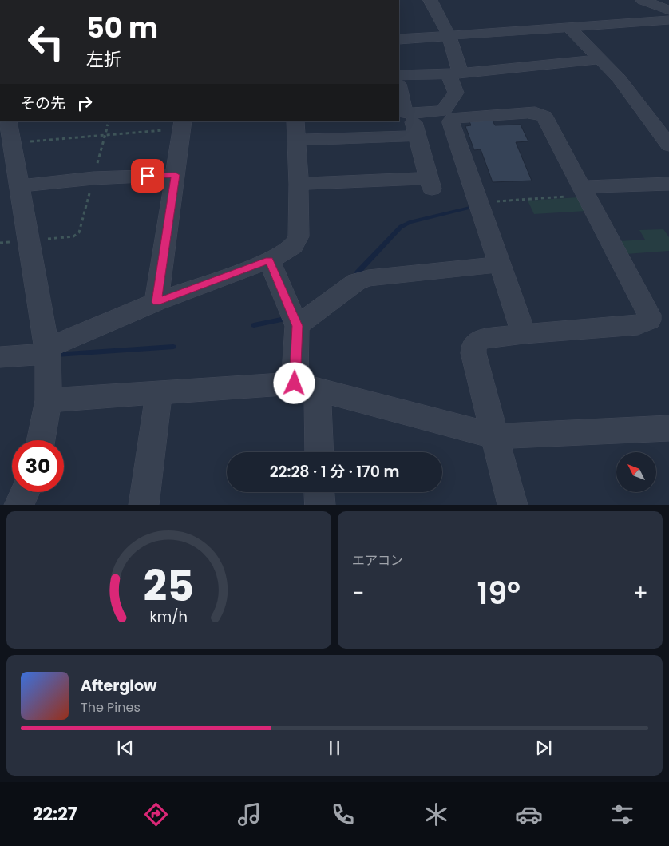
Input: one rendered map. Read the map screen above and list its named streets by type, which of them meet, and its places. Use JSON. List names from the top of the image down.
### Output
{
  "north": "top left",
  "page": {
    "turn": ["50 m", "左折"],
    "then": "その先",
    "limit": "30",
    "trip": "22:28 · 1 分 · 170 m",
    "tile": "エアコン",
    "heat": ["−", "19°", "+"],
    "song": ["Afterglow", "The Pines"],
    "tabs": "22:27",
    "gauge": ["25", "km/h"]
  }
}
